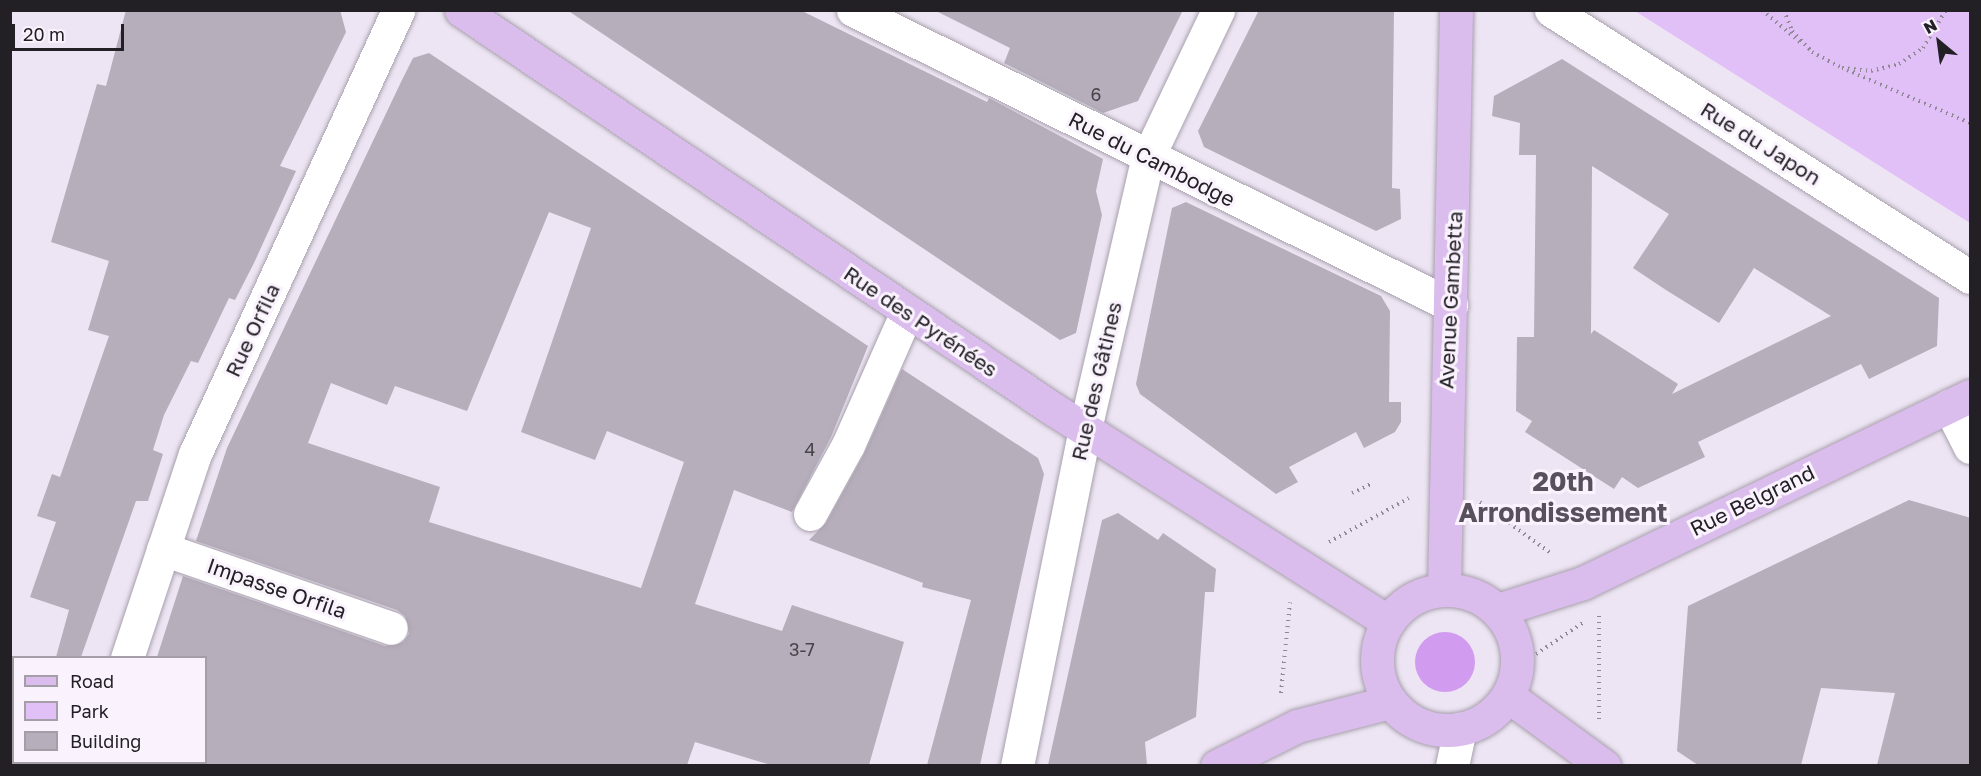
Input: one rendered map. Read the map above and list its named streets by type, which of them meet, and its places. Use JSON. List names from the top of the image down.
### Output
{
  "streets": {
    "main road": ["Avenue Gambetta", "Rue des Pyrénées", "Rue Belgrand"],
    "street": [
      "Rue du Japon",
      "Rue du Cambodge",
      "Rue Orfila",
      "Rue des Gâtines",
      "Impasse Orfila"
    ]
  },
  "crossings": [
    ["Rue du Cambodge", "Avenue Gambetta"],
    ["Rue du Cambodge", "Rue des Gâtines"],
    ["Avenue Gambetta", "Rue des Pyrénées"],
    ["Avenue Gambetta", "Rue Belgrand"],
    ["Rue des Pyrénées", "Rue des Gâtines"],
    ["Rue des Pyrénées", "Rue Belgrand"],
    ["Rue Orfila", "Impasse Orfila"]
  ],
  "districts": ["20th Arrondissement"],
  "house_numbers": ["6", "4", "3-7"],
  "legend": ["Road", "Park", "Building"],
  "scale_bar": "20 m",
  "north": "top left"
}
